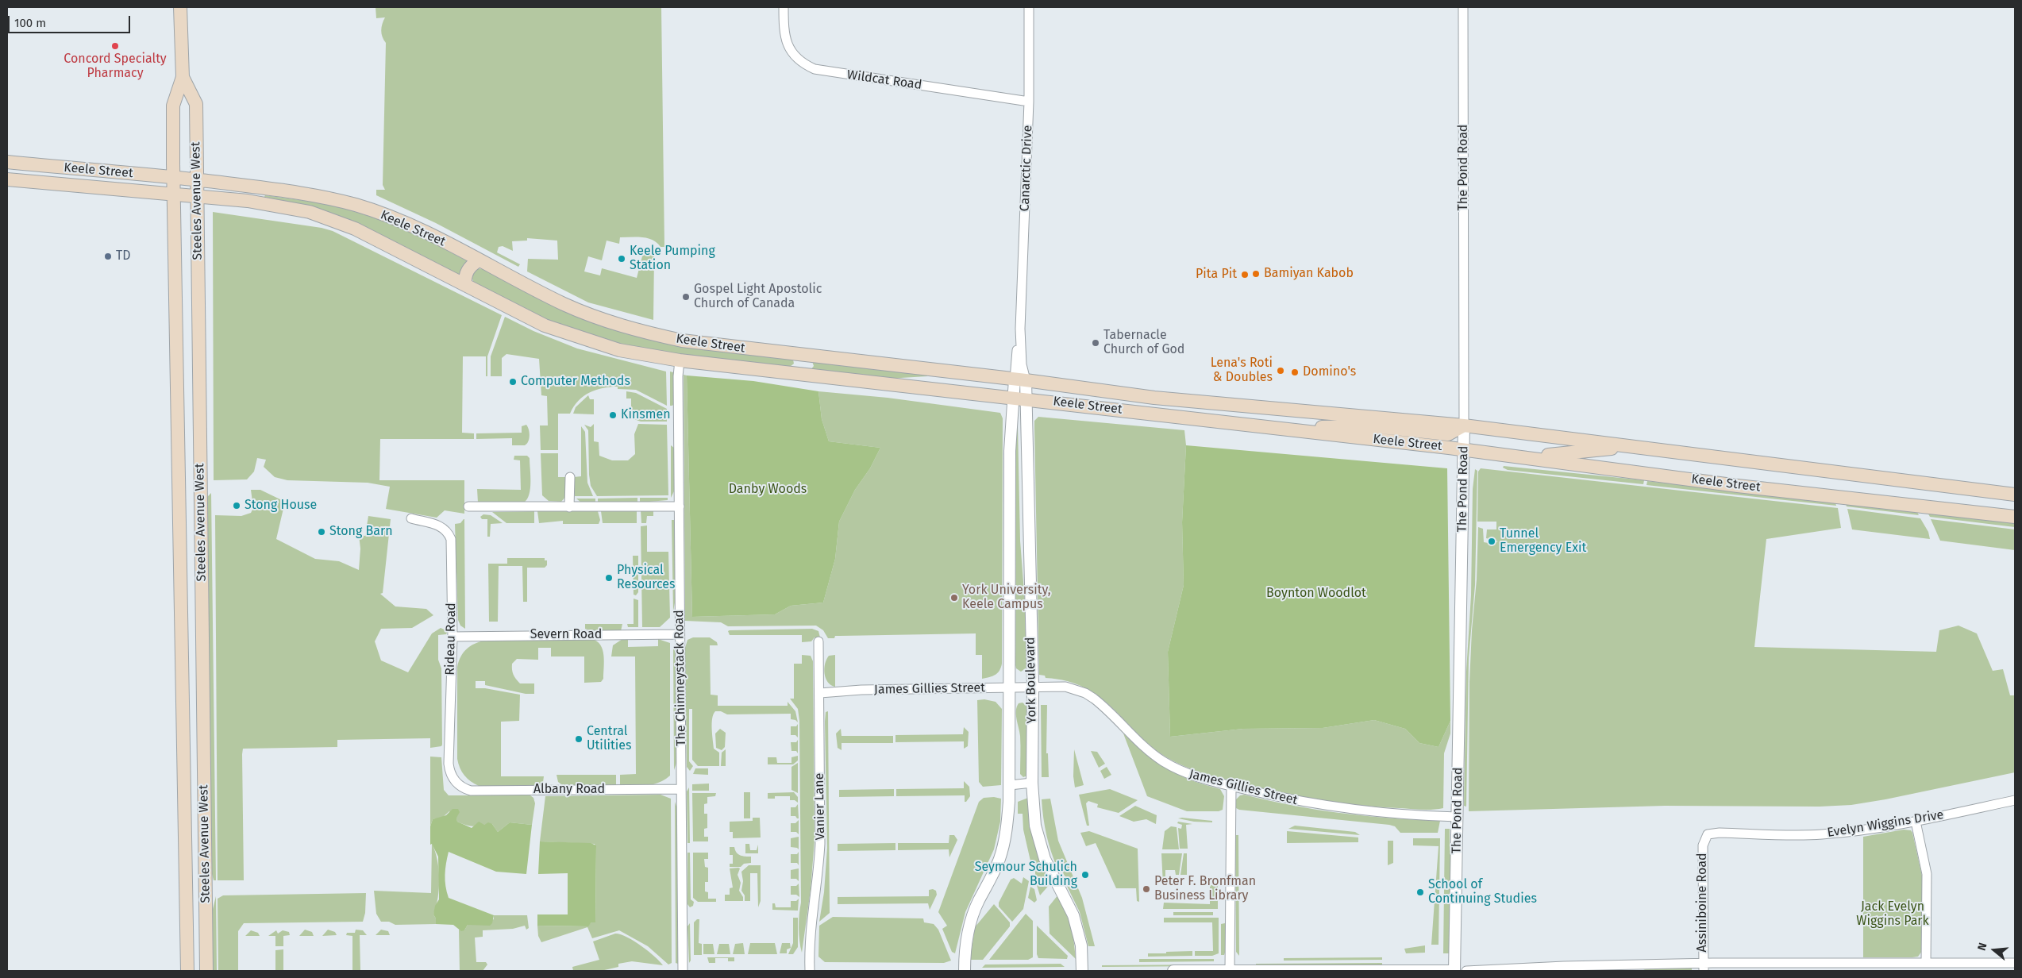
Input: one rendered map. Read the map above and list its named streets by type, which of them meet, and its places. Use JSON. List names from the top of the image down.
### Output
{
  "streets": {
    "main road": ["Keele Street", "Steeles Avenue West"],
    "street": [
      "Wildcat Road",
      "The Pond Road",
      "Canarctic Drive",
      "Severn Road",
      "Rideau Road",
      "The Chimneystack Road",
      "York Boulevard",
      "James Gillies Street",
      "Albany Road",
      "Vanier Lane",
      "Evelyn Wiggins Drive",
      "Assiniboine Road"
    ]
  },
  "crossings": [
    ["Wildcat Road", "Canarctic Drive"],
    ["The Pond Road", "Keele Street"],
    ["The Pond Road", "James Gillies Street"],
    ["Canarctic Drive", "Keele Street"],
    ["Canarctic Drive", "York Boulevard"],
    ["Keele Street", "Steeles Avenue West"],
    ["Keele Street", "The Chimneystack Road"],
    ["Keele Street", "York Boulevard"],
    ["Severn Road", "Rideau Road"],
    ["Severn Road", "The Chimneystack Road"],
    ["Rideau Road", "Albany Road"],
    ["The Chimneystack Road", "Albany Road"],
    ["York Boulevard", "James Gillies Street"],
    ["James Gillies Street", "Vanier Lane"],
    ["Evelyn Wiggins Drive", "Assiniboine Road"]
  ],
  "parks": ["Danby Woods", "Boynton Woodlot", "Jack Evelyn Wiggins Park"],
  "places": [
    "Concord Specialty Pharmacy",
    "TD",
    "Keele Pumping Station",
    "Bamiyan Kabob",
    "Pita Pit",
    "Gospel Light Apostolic Church of Canada",
    "Tabernacle Church of God",
    "Lena's Roti & Doubles",
    "Domino's",
    "Computer Methods",
    "Kinsmen",
    "Stong House",
    "Stong Barn",
    "Tunnel Emergency Exit",
    "Physical Resources",
    "York University, Keele Campus",
    "Central Utilities",
    "Seymour Schulich Building",
    "Peter F. Bronfman Business Library",
    "School of Continuing Studies"
  ],
  "scale_bar": "100 m",
  "north": "left"
}
